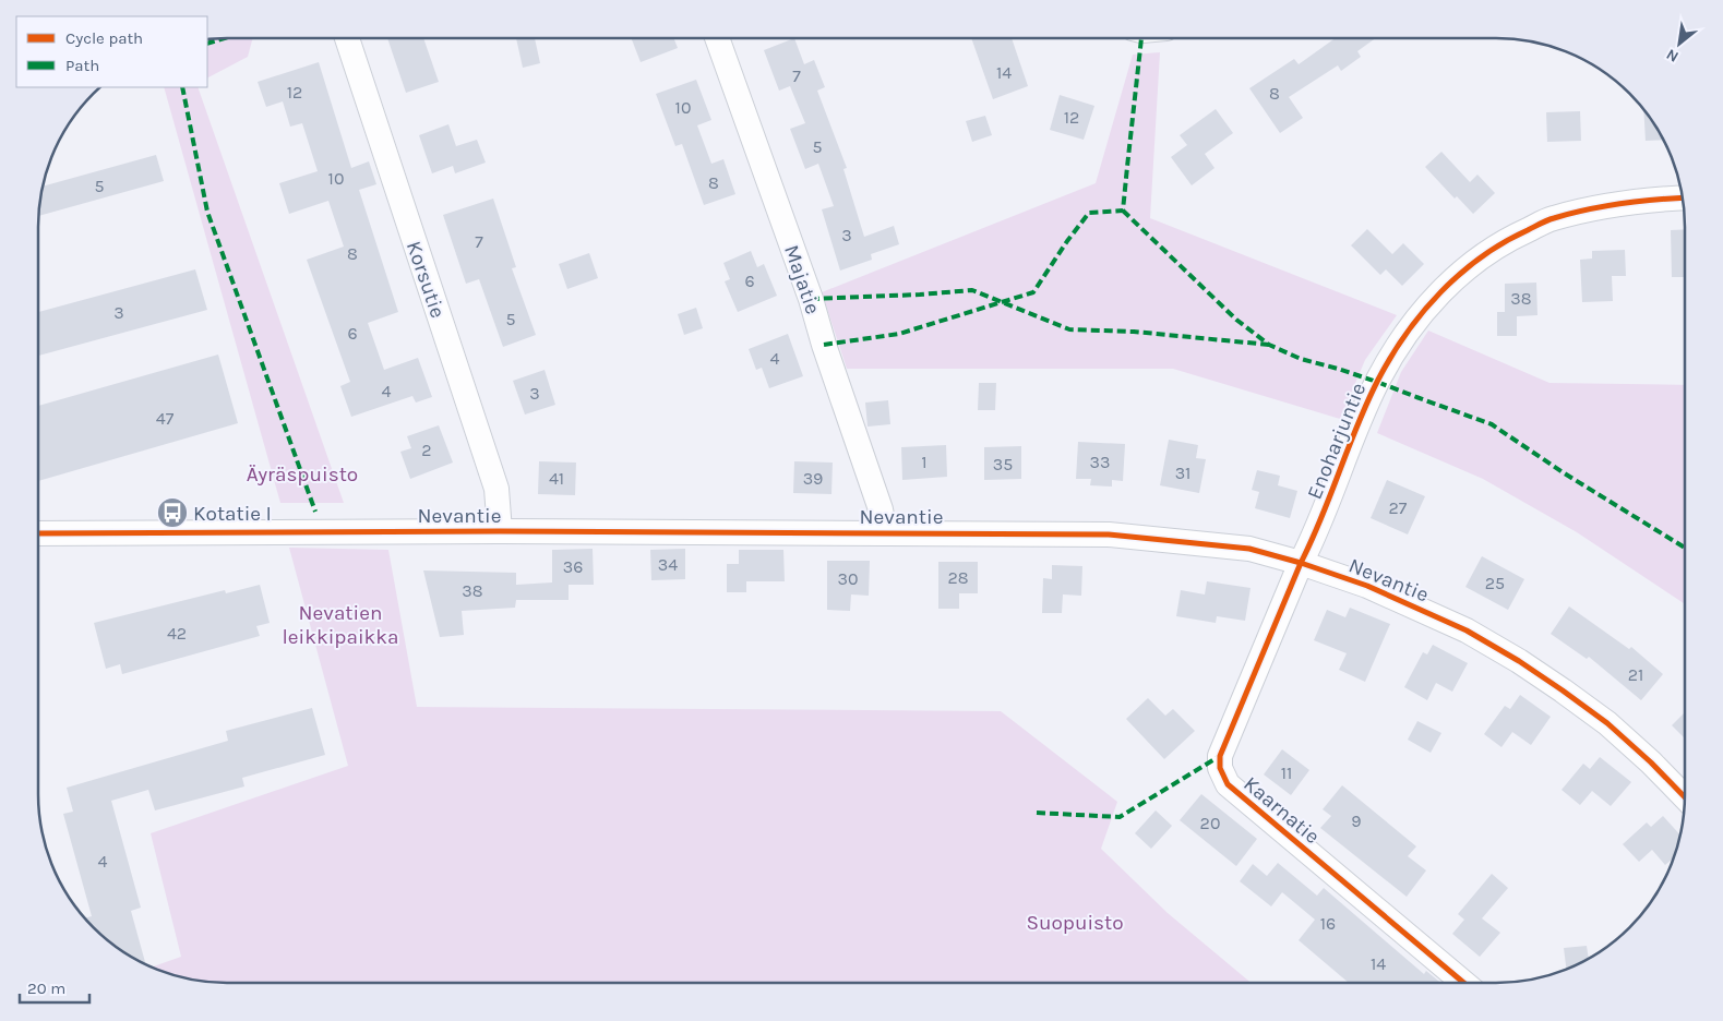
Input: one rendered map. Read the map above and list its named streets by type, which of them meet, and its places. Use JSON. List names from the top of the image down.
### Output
{
  "streets": {
    "street": [
      "Korsutie",
      "Majatie",
      "Enoharjuntie",
      "Nevantie",
      "Kaarnatie"
    ]
  },
  "crossings": [
    ["Korsutie", "Nevantie"],
    ["Majatie", "Nevantie"],
    ["Enoharjuntie", "Nevantie"],
    ["Enoharjuntie", "Kaarnatie"],
    ["Nevantie", "Kaarnatie"]
  ],
  "parks": ["Äyräspuisto", "Nevatien leikkipaikka", "Suopuisto"],
  "places": {
    "bus stop": ["Kotatie I"]
  },
  "house_numbers": [
    "14",
    "7",
    "12",
    "8",
    "10",
    "12",
    "5",
    "10",
    "8",
    "5",
    "3",
    "7",
    "8",
    "6",
    "38",
    "3",
    "5",
    "6",
    "4",
    "4",
    "3",
    "47",
    "2",
    "1",
    "33",
    "35",
    "31",
    "41",
    "39",
    "27",
    "34",
    "36",
    "28",
    "30",
    "25",
    "38",
    "42",
    "21",
    "11",
    "9",
    "20",
    "4",
    "16",
    "14"
  ],
  "legend": ["Cycle path", "Path"],
  "scale_bar": "20 m",
  "north": "bottom left"
}
